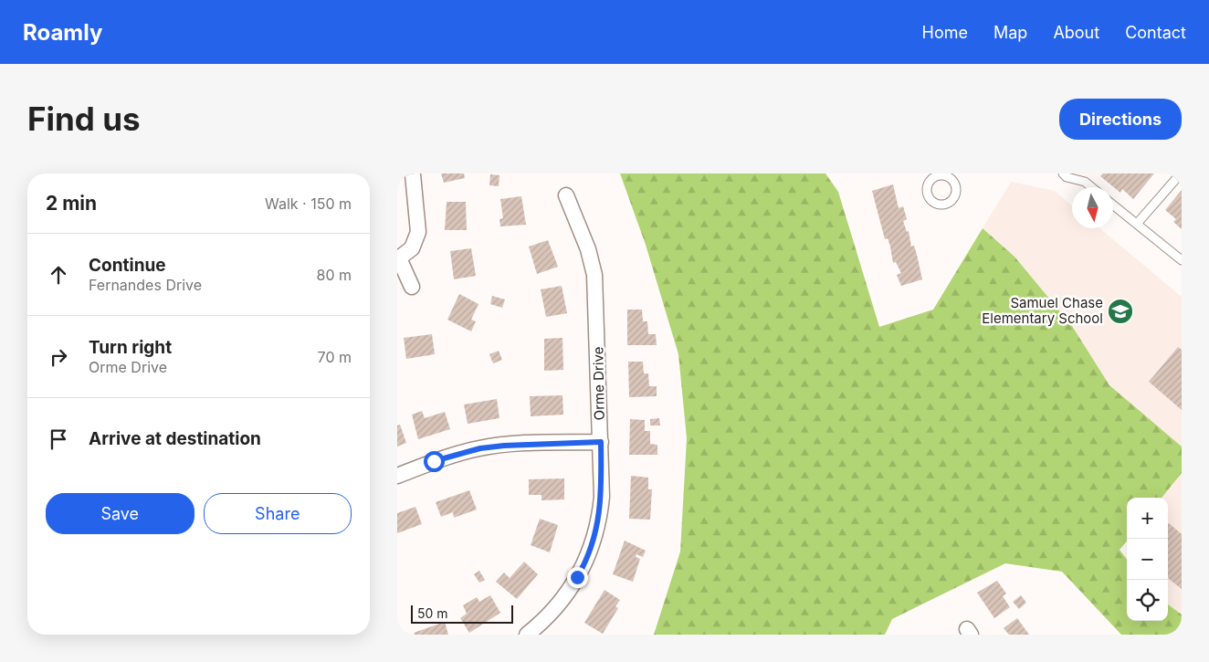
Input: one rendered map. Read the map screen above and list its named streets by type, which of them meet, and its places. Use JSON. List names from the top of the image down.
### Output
{
  "streets": {
    "street": ["Orme Drive"]
  },
  "places": {
    "school or university": ["Samuel Chase Elementary School"]
  },
  "scale_bar": "50 m",
  "north": "bottom",
  "page": {
    "header": "Roamly",
    "nav": [
      "Home",
      "Map",
      "About",
      "Contact"
    ],
    "buttons": [
      "Directions",
      ["Save", "Share"]
    ],
    "title": "Find us",
    "heading": ["2 min", "Walk · 150 m"],
    "list": [
      ["Continue", "Fernandes Drive", "80 m"],
      ["Turn right", "Orme Drive", "70 m"],
      "Arrive at destination"
    ],
    "map_buttons": ["+", "−"],
    "scale": "50 m"
  }
}
